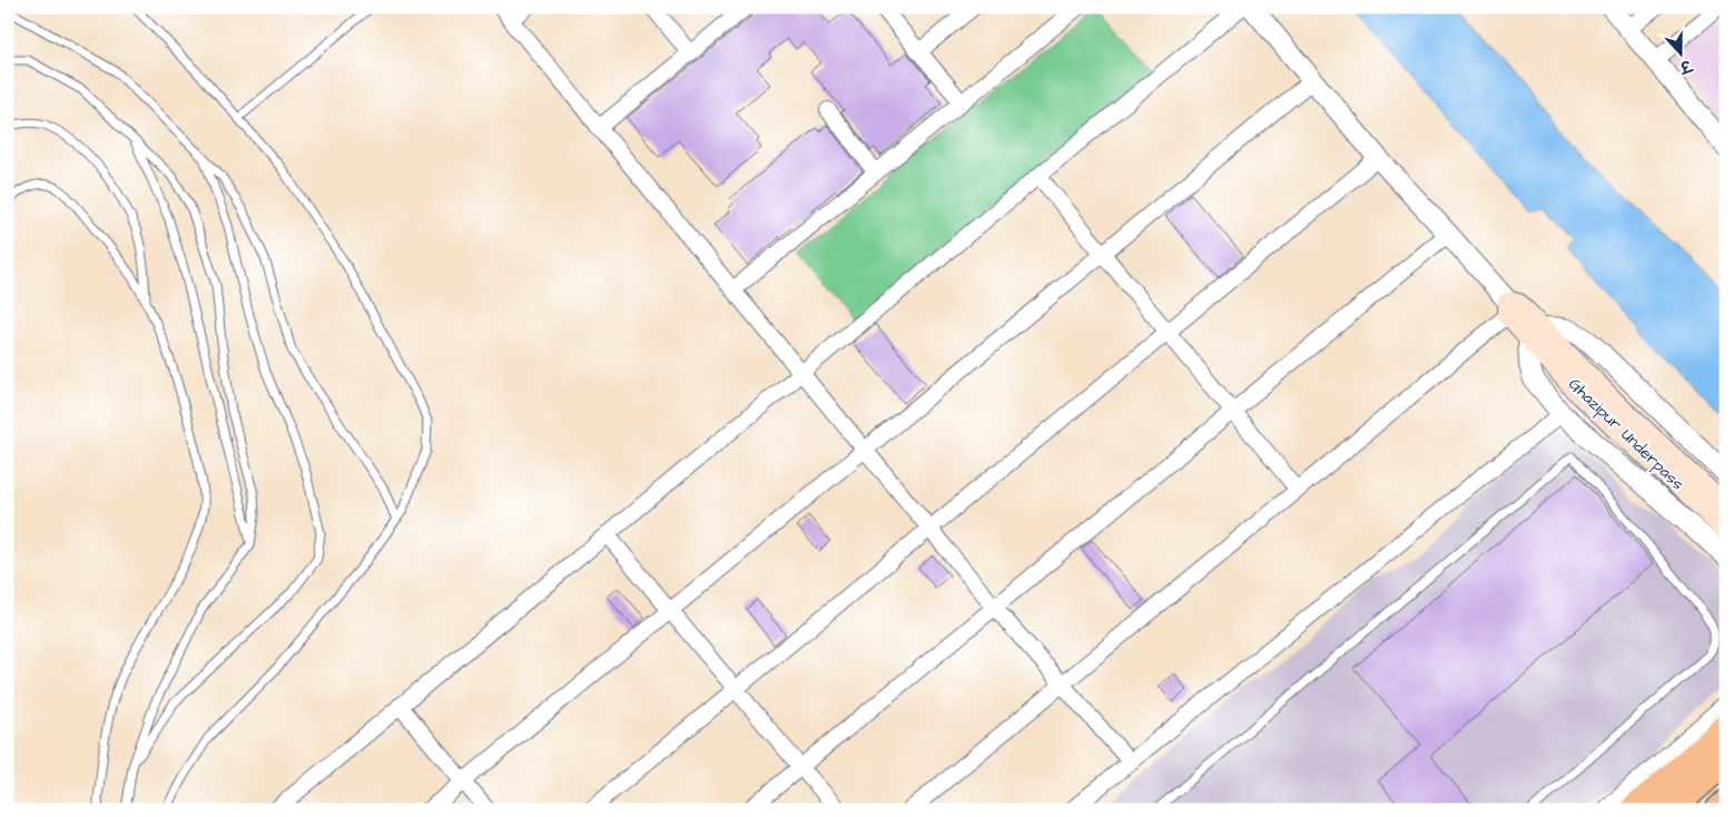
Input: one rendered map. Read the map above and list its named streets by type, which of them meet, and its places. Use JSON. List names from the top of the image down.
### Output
{
  "streets": {
    "main road": ["Ghazipur Underpass"]
  },
  "north": "bottom"
}
